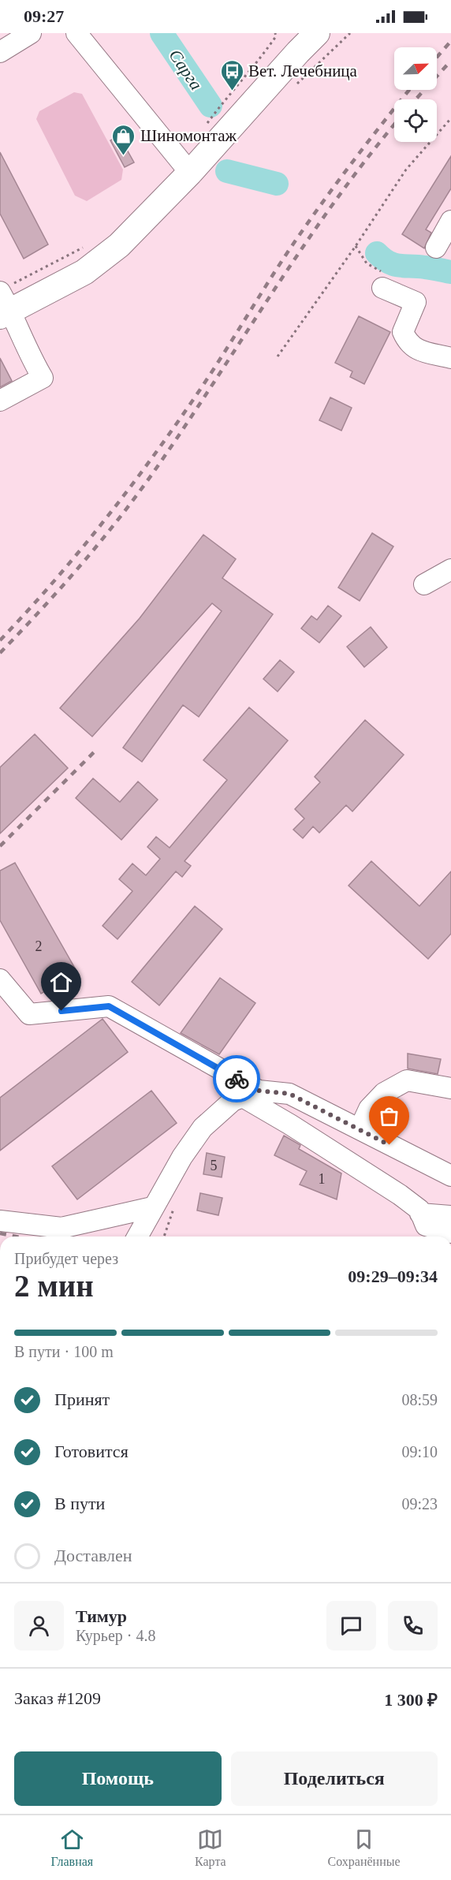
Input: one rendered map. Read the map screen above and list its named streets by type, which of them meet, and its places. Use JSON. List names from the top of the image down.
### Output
{
  "water": ["Сарга"],
  "places": {
    "bus stop": ["Вет. Лечебница"],
    "shop": ["Шиномонтаж"]
  },
  "house_numbers": ["2", "5", "1"],
  "north": "top right",
  "page": {
    "status": "09:27",
    "heading": ["2 мин", "Прибудет через", "09:29–09:34"],
    "panel": [
      "Тимур",
      "Курьер · 4.8",
      "Заказ #1209",
      "1 300 ₽"
    ],
    "bar": "В пути · 100 m",
    "list": [
      ["Принят", "08:59"],
      ["Готовится", "09:10"],
      ["В пути", "09:23"],
      "Доставлен"
    ],
    "buttons": ["Помощь", "Поделиться"],
    "tabs": ["Главная", "Карта", "Сохранённые"]
  }
}
